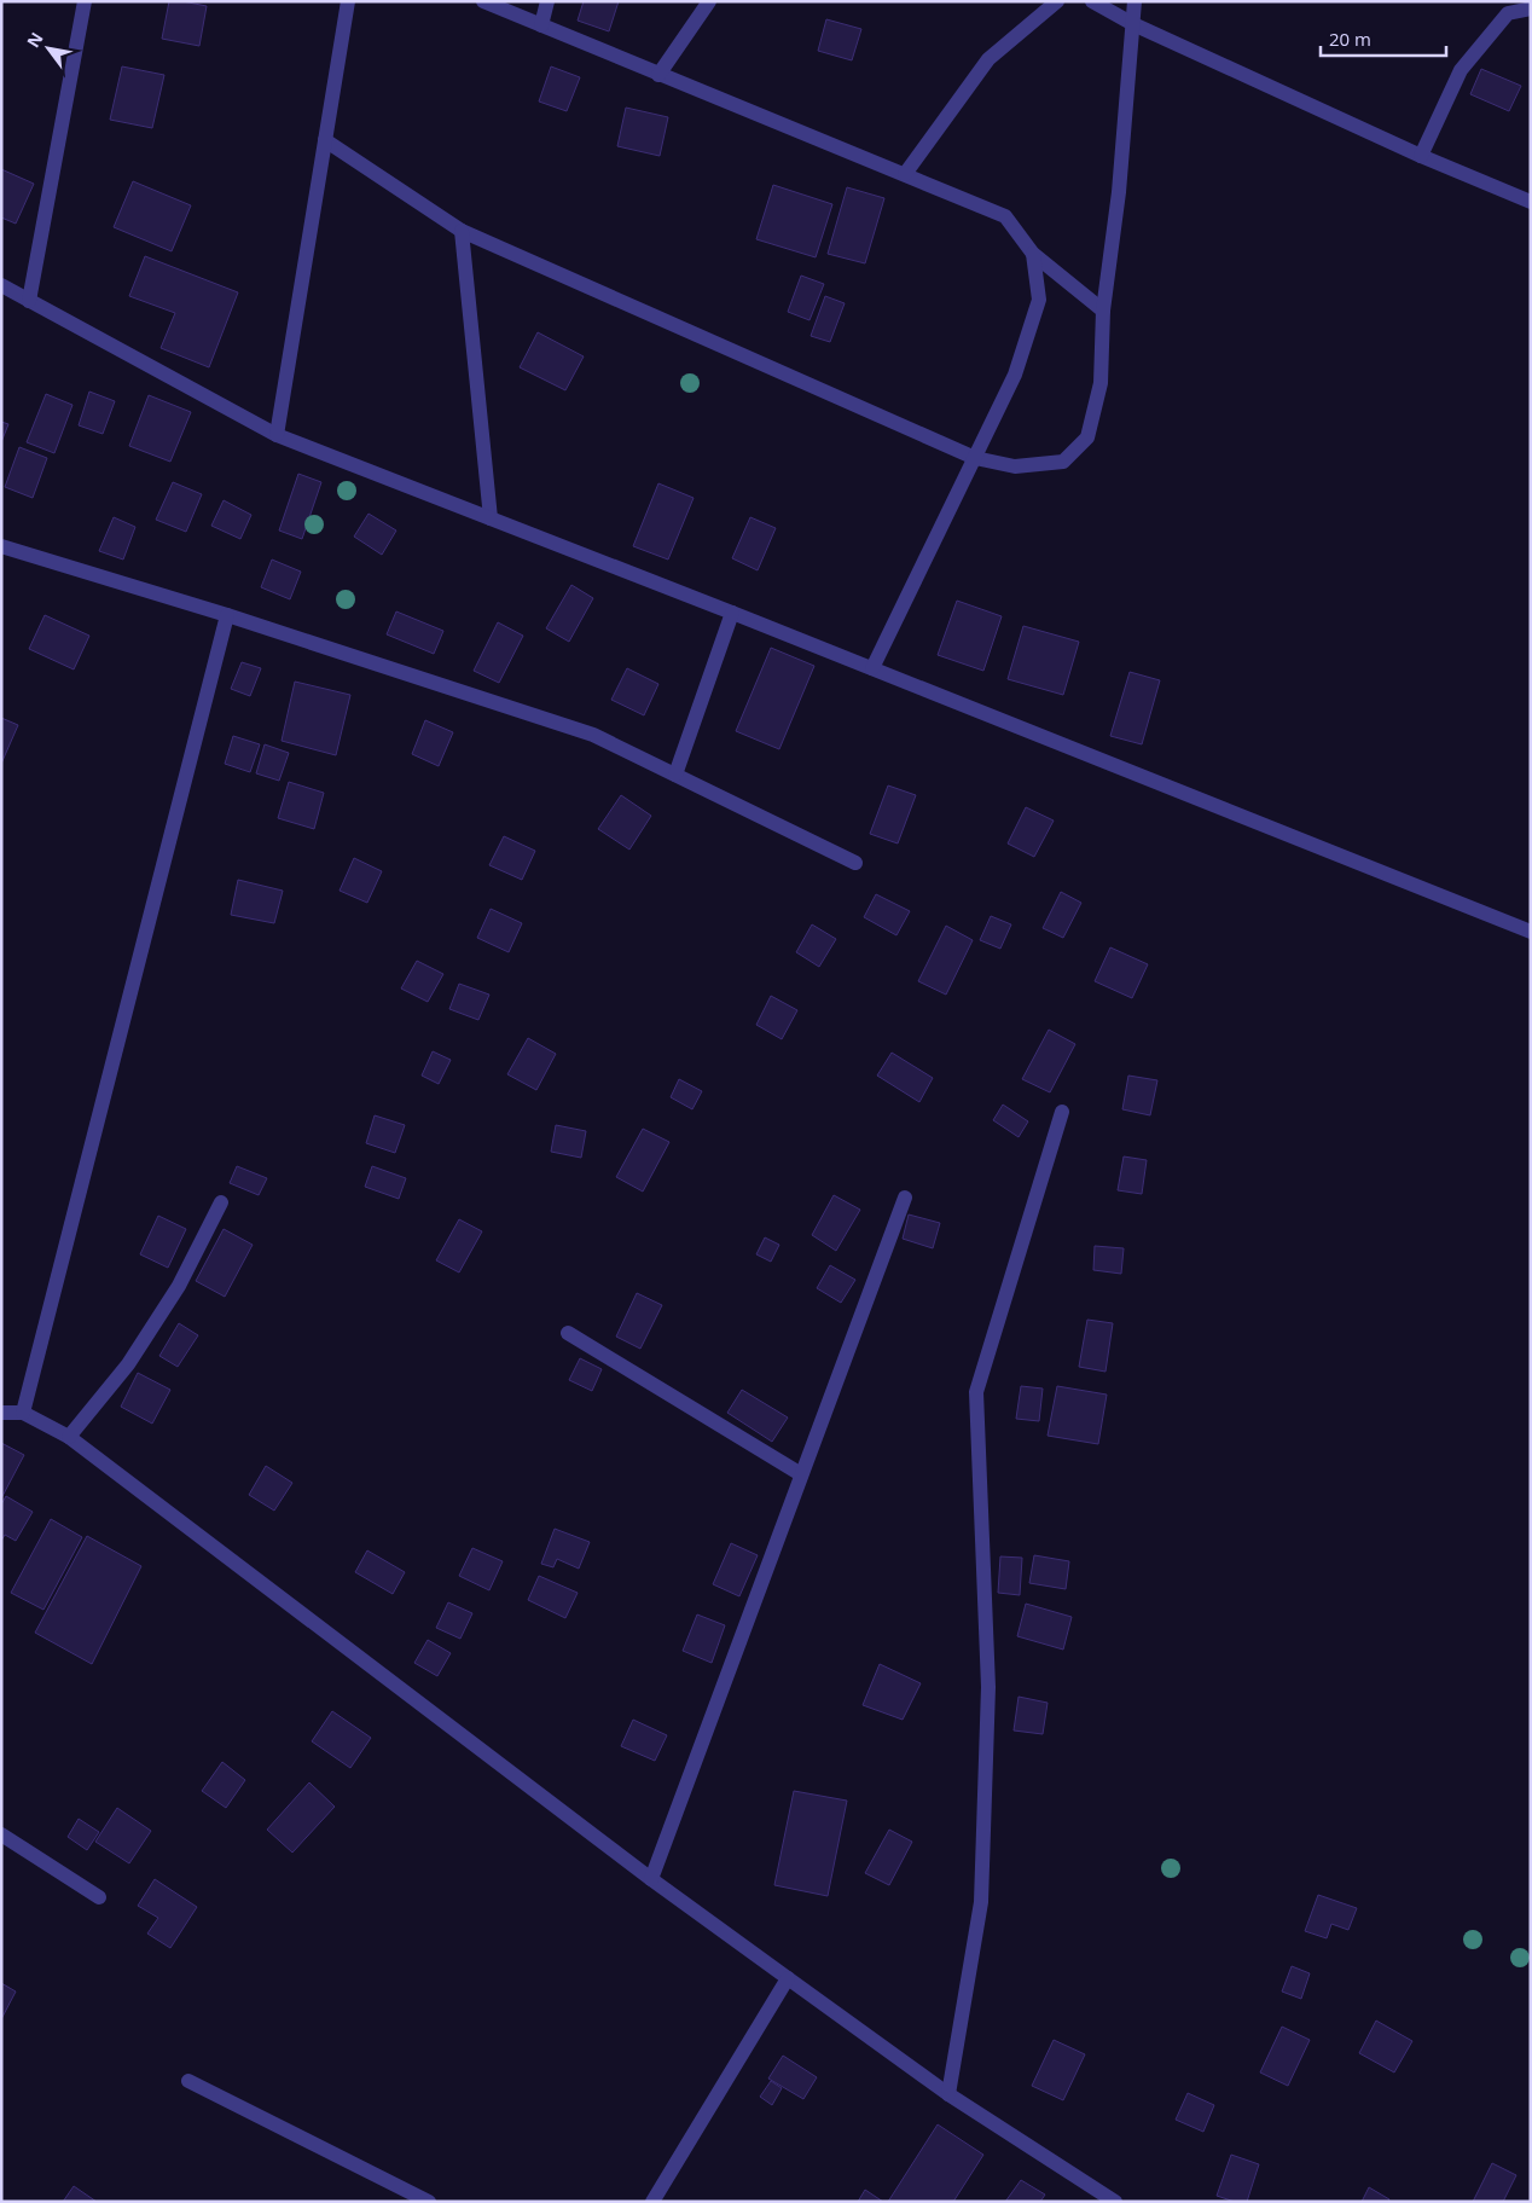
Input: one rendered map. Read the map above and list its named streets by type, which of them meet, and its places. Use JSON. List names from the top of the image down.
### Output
{
  "scale_bar": "20 m",
  "north": "top left"
}
